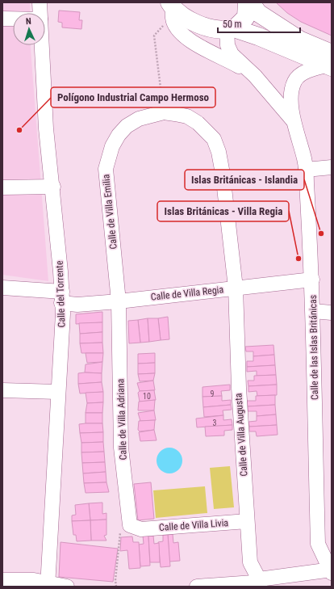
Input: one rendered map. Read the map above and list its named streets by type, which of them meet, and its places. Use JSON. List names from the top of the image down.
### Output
{
  "streets": {
    "street": [
      "Calle de Villa Emilia",
      "Calle de Villa Regia",
      "Calle del Torrente",
      "Calle de las Islas Británicas",
      "Calle de Villa Adriana",
      "Calle de Villa Augusta",
      "Calle de Villa Livia"
    ]
  },
  "crossings": [
    ["Calle de Villa Emilia", "Calle de Villa Regia"],
    ["Calle de Villa Emilia", "Calle de Villa Adriana"],
    ["Calle de Villa Emilia", "Calle de Villa Augusta"],
    ["Calle de Villa Regia", "Calle del Torrente"],
    ["Calle de Villa Regia", "Calle de las Islas Británicas"],
    ["Calle de Villa Regia", "Calle de Villa Adriana"],
    ["Calle de Villa Regia", "Calle de Villa Augusta"],
    ["Calle de Villa Adriana", "Calle de Villa Livia"],
    ["Calle de Villa Augusta", "Calle de Villa Livia"]
  ],
  "places": ["Polígono Industrial Campo Hermoso", "Islas Británicas - Islandia", "Islas Británicas - Villa Regia"],
  "house_numbers": ["9", "10", "3"],
  "scale_bar": "50 m",
  "north": "top"
}
